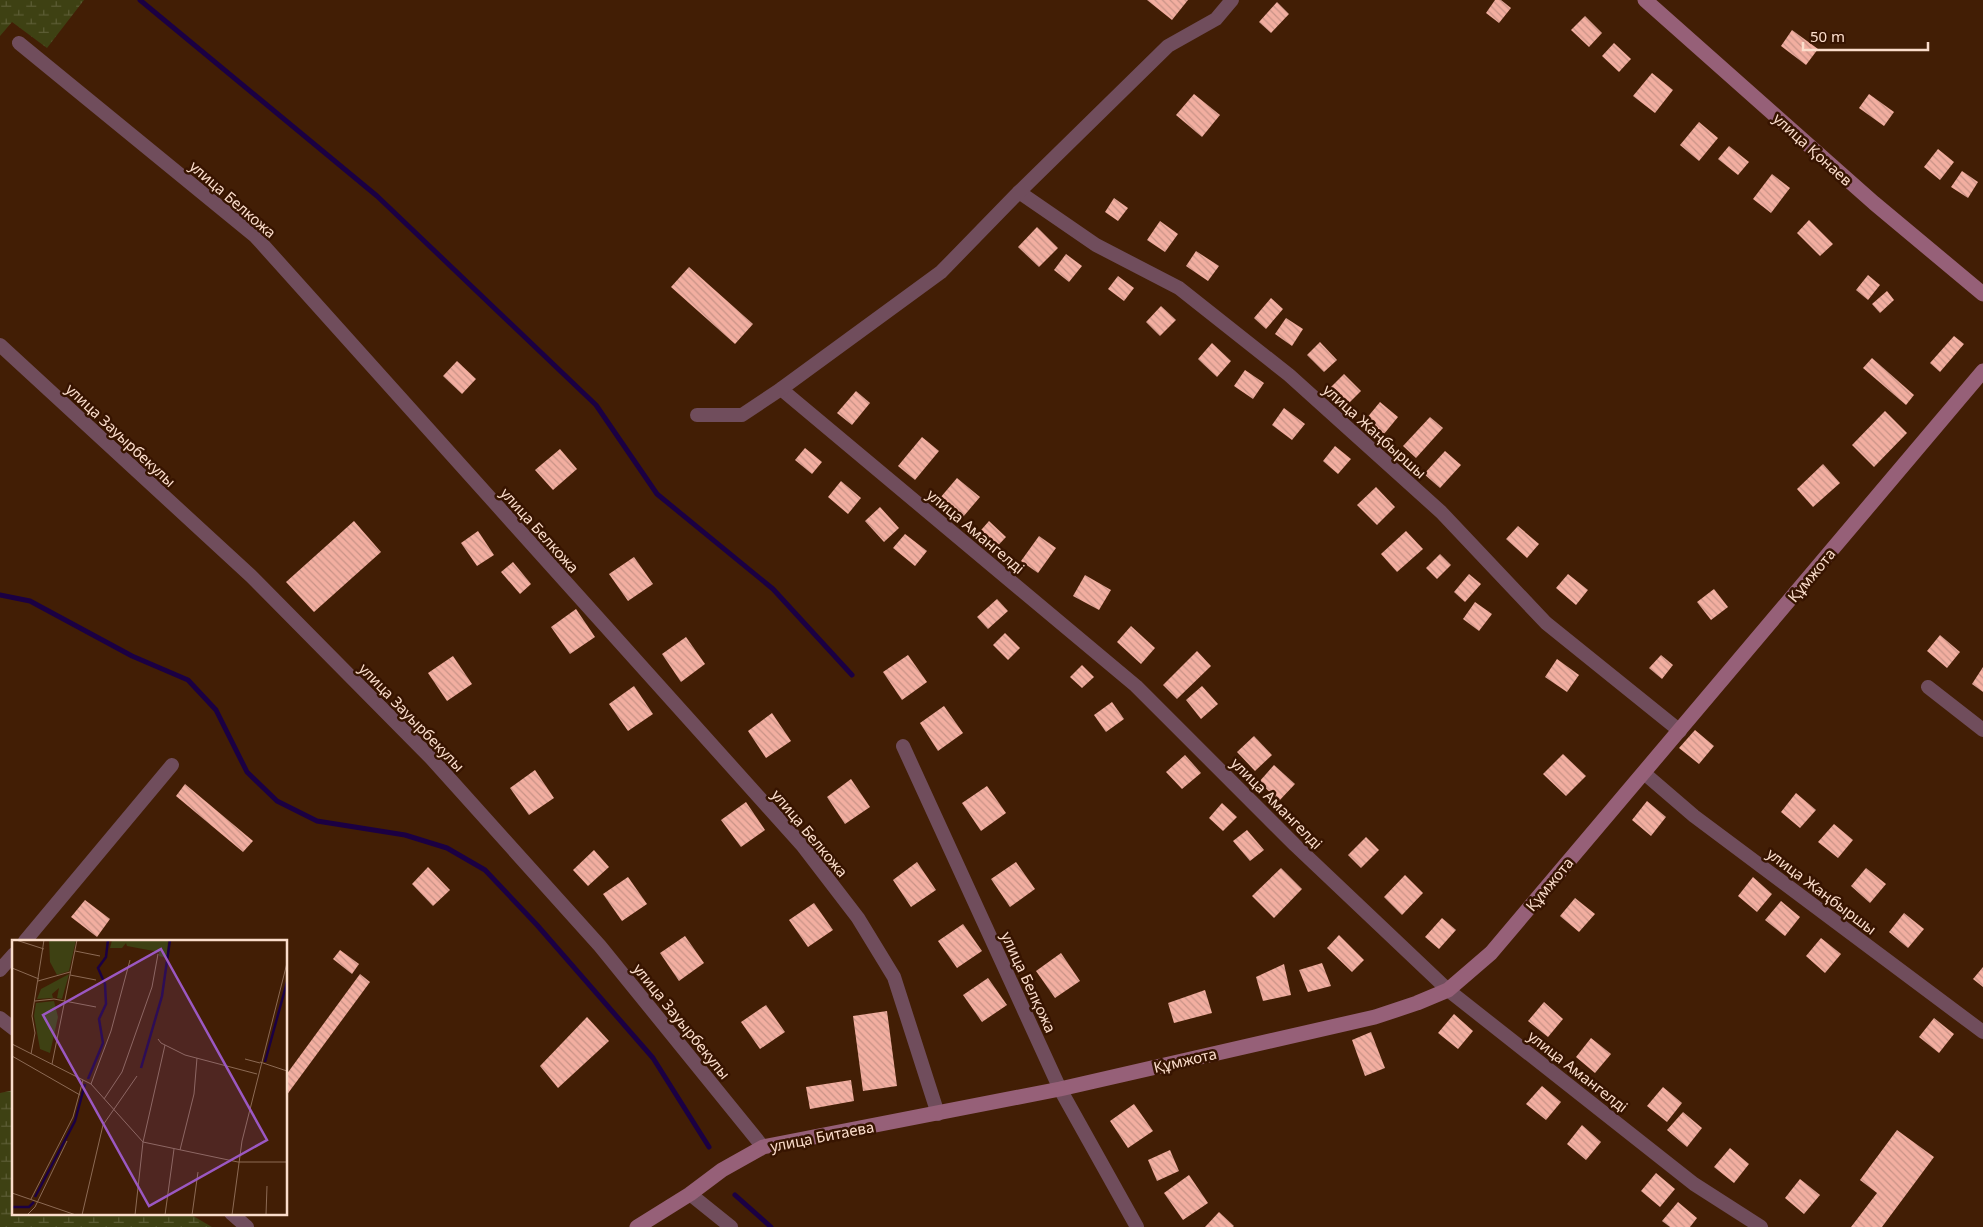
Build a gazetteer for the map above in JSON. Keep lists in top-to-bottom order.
{
  "streets": {
    "street": [
      "улица Қонаев",
      "улица Белкожа",
      "улица Жаңбыршы",
      "улица Зауырбекулы",
      "улица Амангелді",
      "Құмжота",
      "улица Белқожа",
      "улица Битаева"
    ]
  },
  "crossings": [
    ["улица Белкожа", "Құмжота"],
    ["улица Белкожа", "улица Битаева"],
    ["улица Жаңбыршы", "Құмжота"],
    ["улица Зауырбекулы", "улица Битаева"],
    ["улица Амангелді", "Құмжота"],
    ["Құмжота", "улица Белқожа"],
    ["Құмжота", "улица Битаева"]
  ],
  "scale_bar": "50 m"
}
